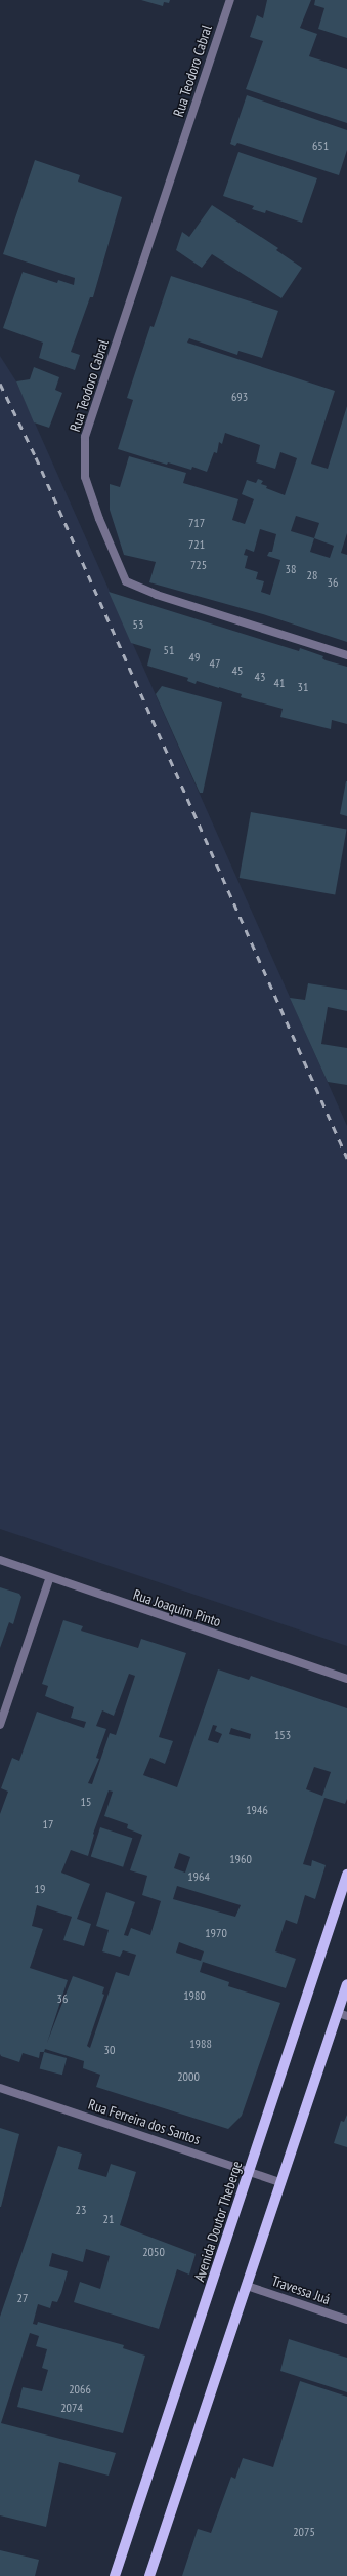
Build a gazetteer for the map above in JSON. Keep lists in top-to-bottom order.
{
  "streets": {
    "main road": ["Avenida Doutor Theberge"],
    "street": [
      "Rua Teodoro Cabral",
      "Rua Joaquim Pinto",
      "Rua Ferreira dos Santos",
      "Travessa Juá"
    ]
  },
  "crossings": [
    ["Rua Ferreira dos Santos", "Avenida Doutor Theberge"]
  ],
  "house_numbers": [
    "651",
    "693",
    "717",
    "721",
    "725",
    "38",
    "28",
    "36",
    "53",
    "51",
    "49",
    "47",
    "45",
    "43",
    "41",
    "31",
    "153",
    "15",
    "1946",
    "17",
    "1960",
    "1964",
    "19",
    "1970",
    "1980",
    "36",
    "1988",
    "30",
    "2000",
    "23",
    "21",
    "2050",
    "27",
    "2066",
    "2074",
    "2075"
  ]
}
